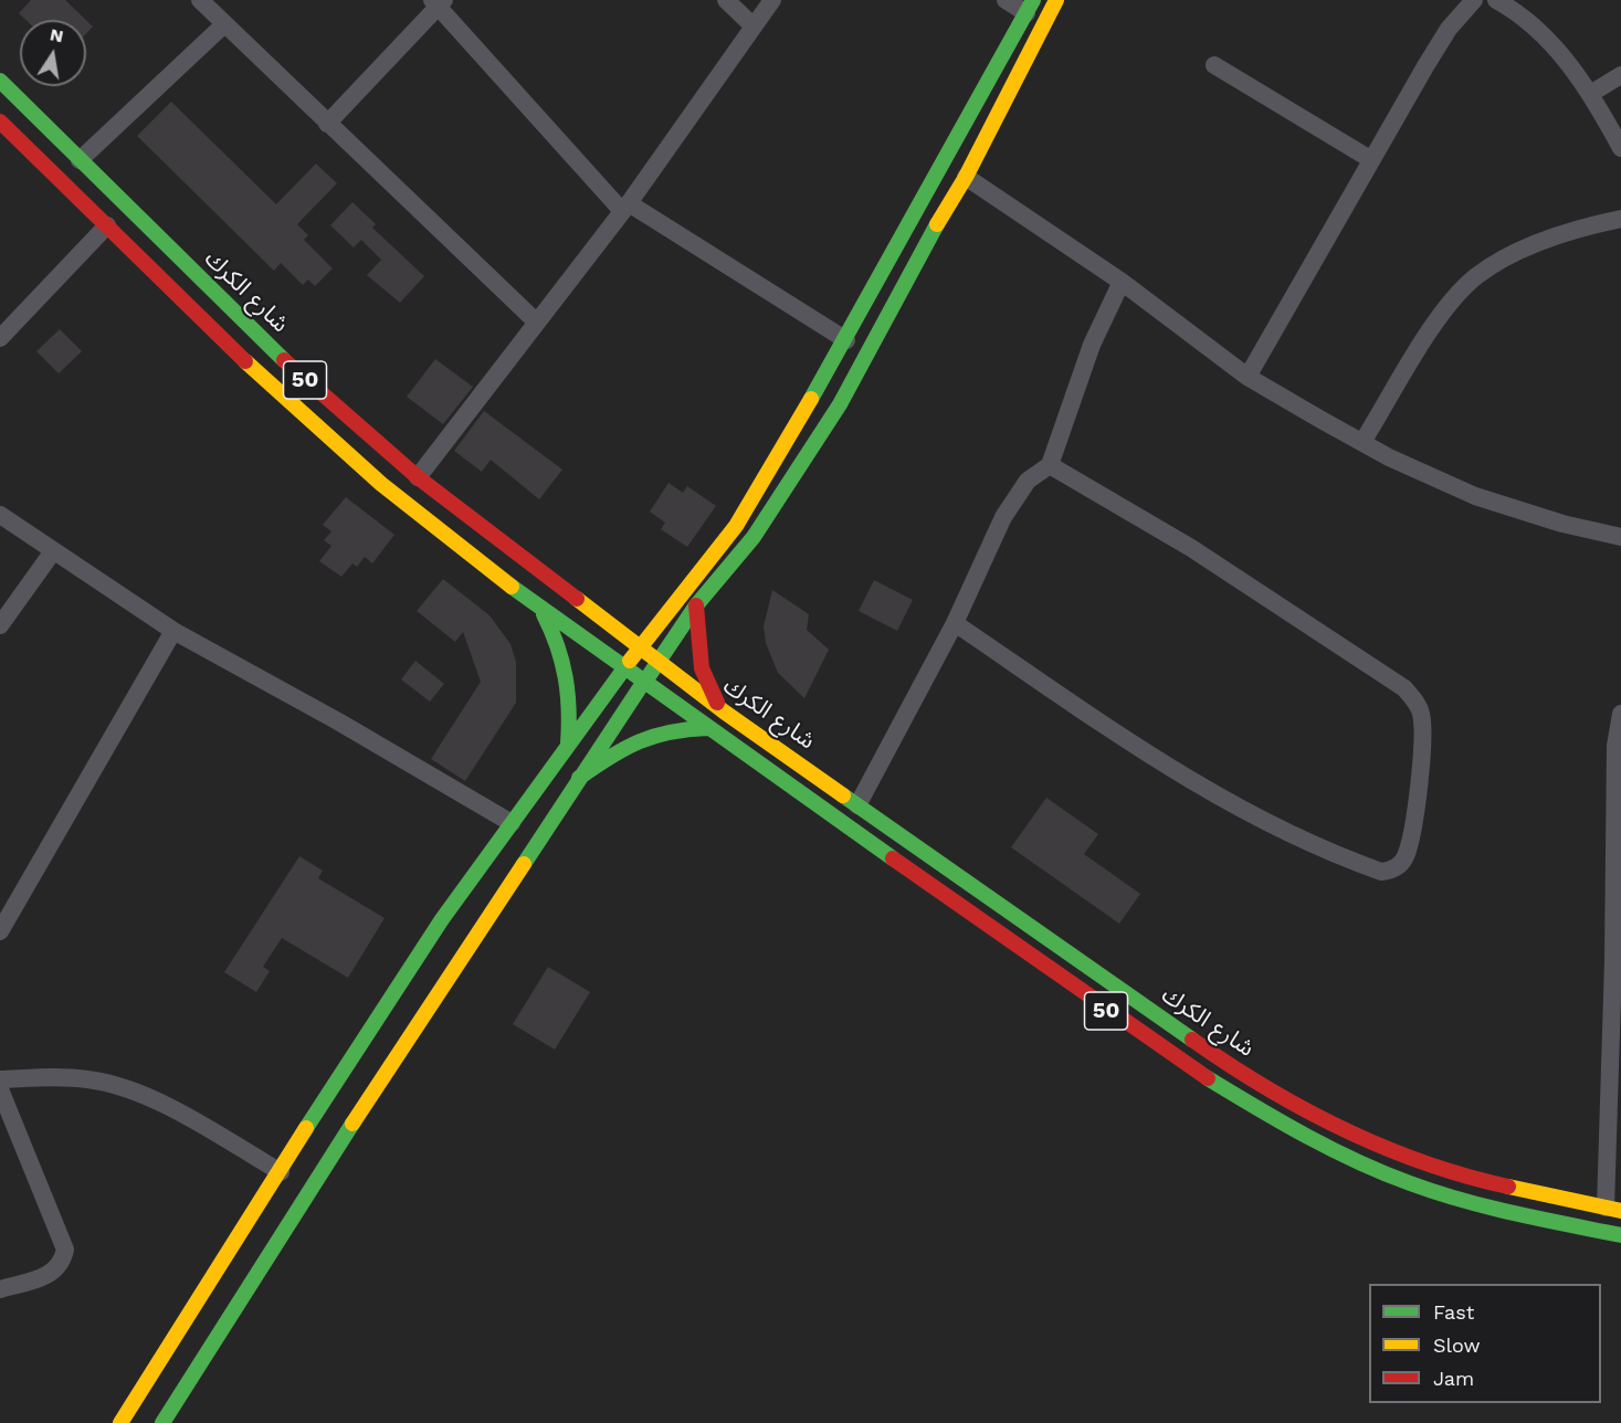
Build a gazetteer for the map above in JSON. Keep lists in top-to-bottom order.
{
  "streets": {
    "main road": ["شارع الكرك", "50"]
  },
  "legend": ["Fast", "Slow", "Jam"],
  "north": "top"
}
